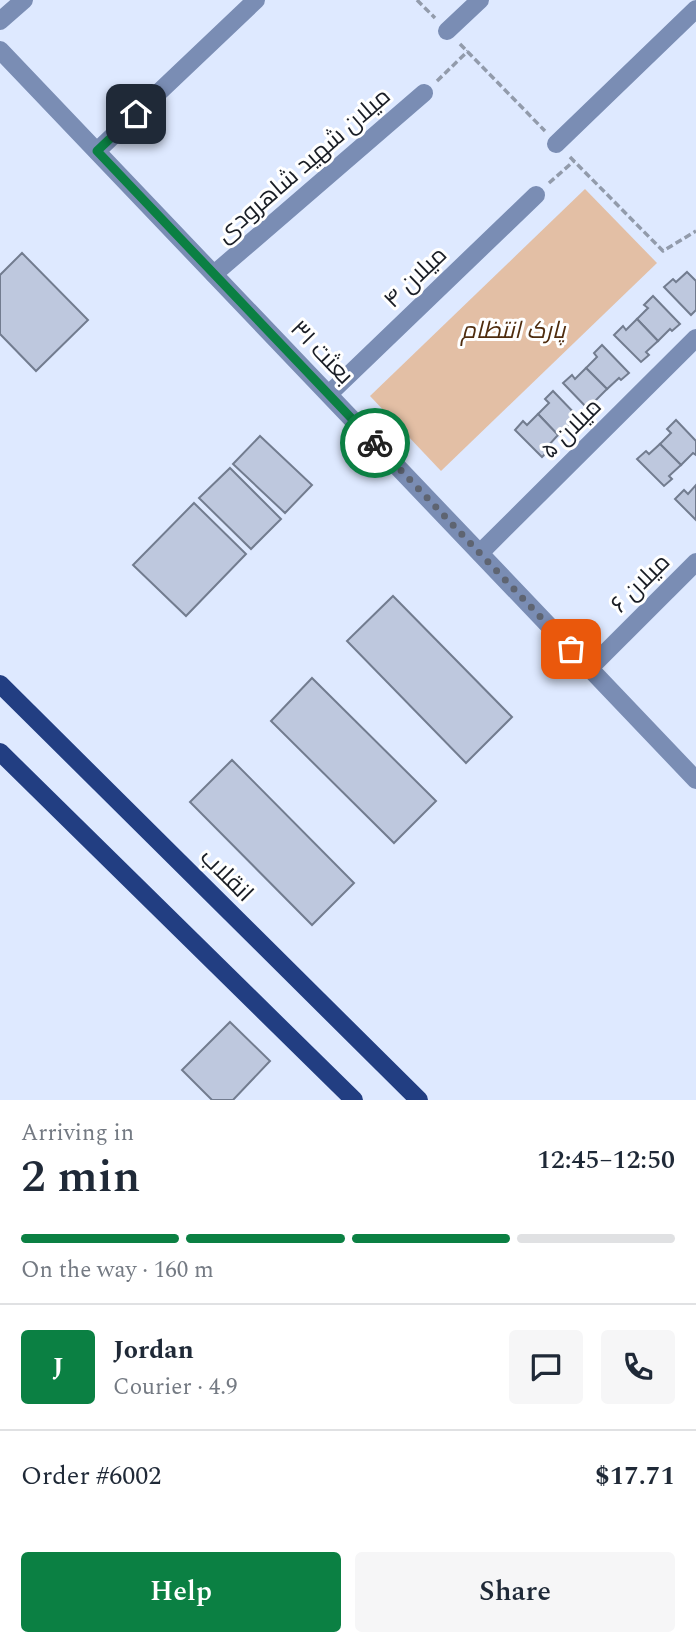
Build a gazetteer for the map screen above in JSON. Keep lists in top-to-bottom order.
{
  "streets": {
    "main road": ["انقلاب"],
    "street": [
      "میلان شهید شاهرودی",
      "میلان ۴",
      "بعثت ۳۱",
      "میلان ۵",
      "میلان ۶"
    ]
  },
  "crossings": [
    ["میلان شهید شاهرودی", "بعثت ۳۱"],
    ["میلان ۴", "بعثت ۳۱"],
    ["بعثت ۳۱", "میلان ۵"],
    ["بعثت ۳۱", "میلان ۶"]
  ],
  "parks": ["پارک انتظام"],
  "page": {
    "heading": ["2 min", "Arriving in", "12:45–12:50"],
    "panel": [
      "Jordan",
      "Courier · 4.9",
      "Order #6002",
      "$17.71"
    ],
    "bar": "On the way · 160 m",
    "round": "J",
    "buttons": ["Help", "Share"]
  }
}
